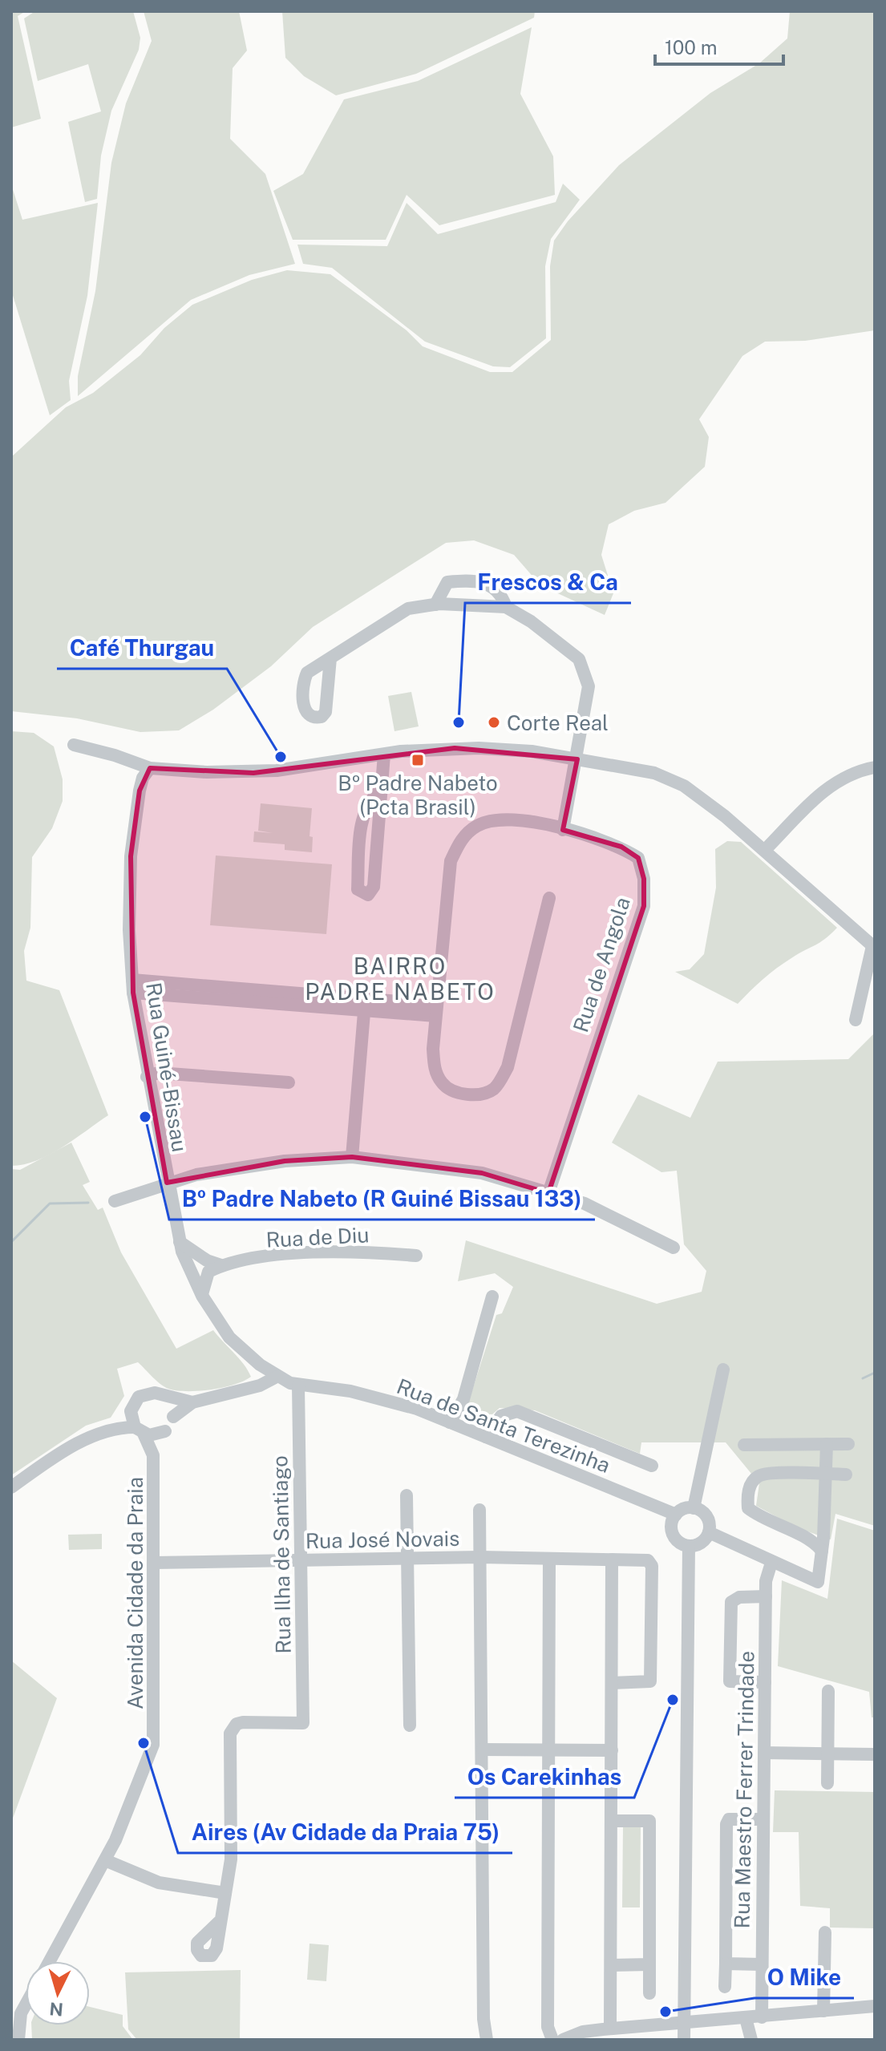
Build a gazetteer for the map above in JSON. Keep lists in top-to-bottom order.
{
  "streets": {
    "street": [
      "Rua de Angola",
      "Rua Guiné-Bissau",
      "Rua de Diu",
      "Rua de Santa Terezinha",
      "Rua José Novais",
      "Rua Ilha de Santiago",
      "Avenida Cidade da Praia",
      "Rua Maestro Ferrer Trindade"
    ]
  },
  "crossings": [
    ["Rua Guiné-Bissau", "Rua de Santa Terezinha"],
    ["Rua de Santa Terezinha", "Rua Ilha de Santiago"],
    ["Rua José Novais", "Rua Ilha de Santiago"],
    ["Rua José Novais", "Avenida Cidade da Praia"]
  ],
  "districts": ["BAIRRO PADRE NABETO"],
  "places": {
    "other": [
      "Frescos & Ca",
      "Corte Real",
      "Café Thurgau",
      "Bº Padre Nabeto (R Guiné Bissau 133)",
      "Os Carekinhas",
      "Aires (Av Cidade da Praia 75)",
      "O Mike"
    ],
    "transit": ["Bº Padre Nabeto (Pcta Brasil)"]
  },
  "scale_bar": "100 m",
  "north": "bottom"
}
